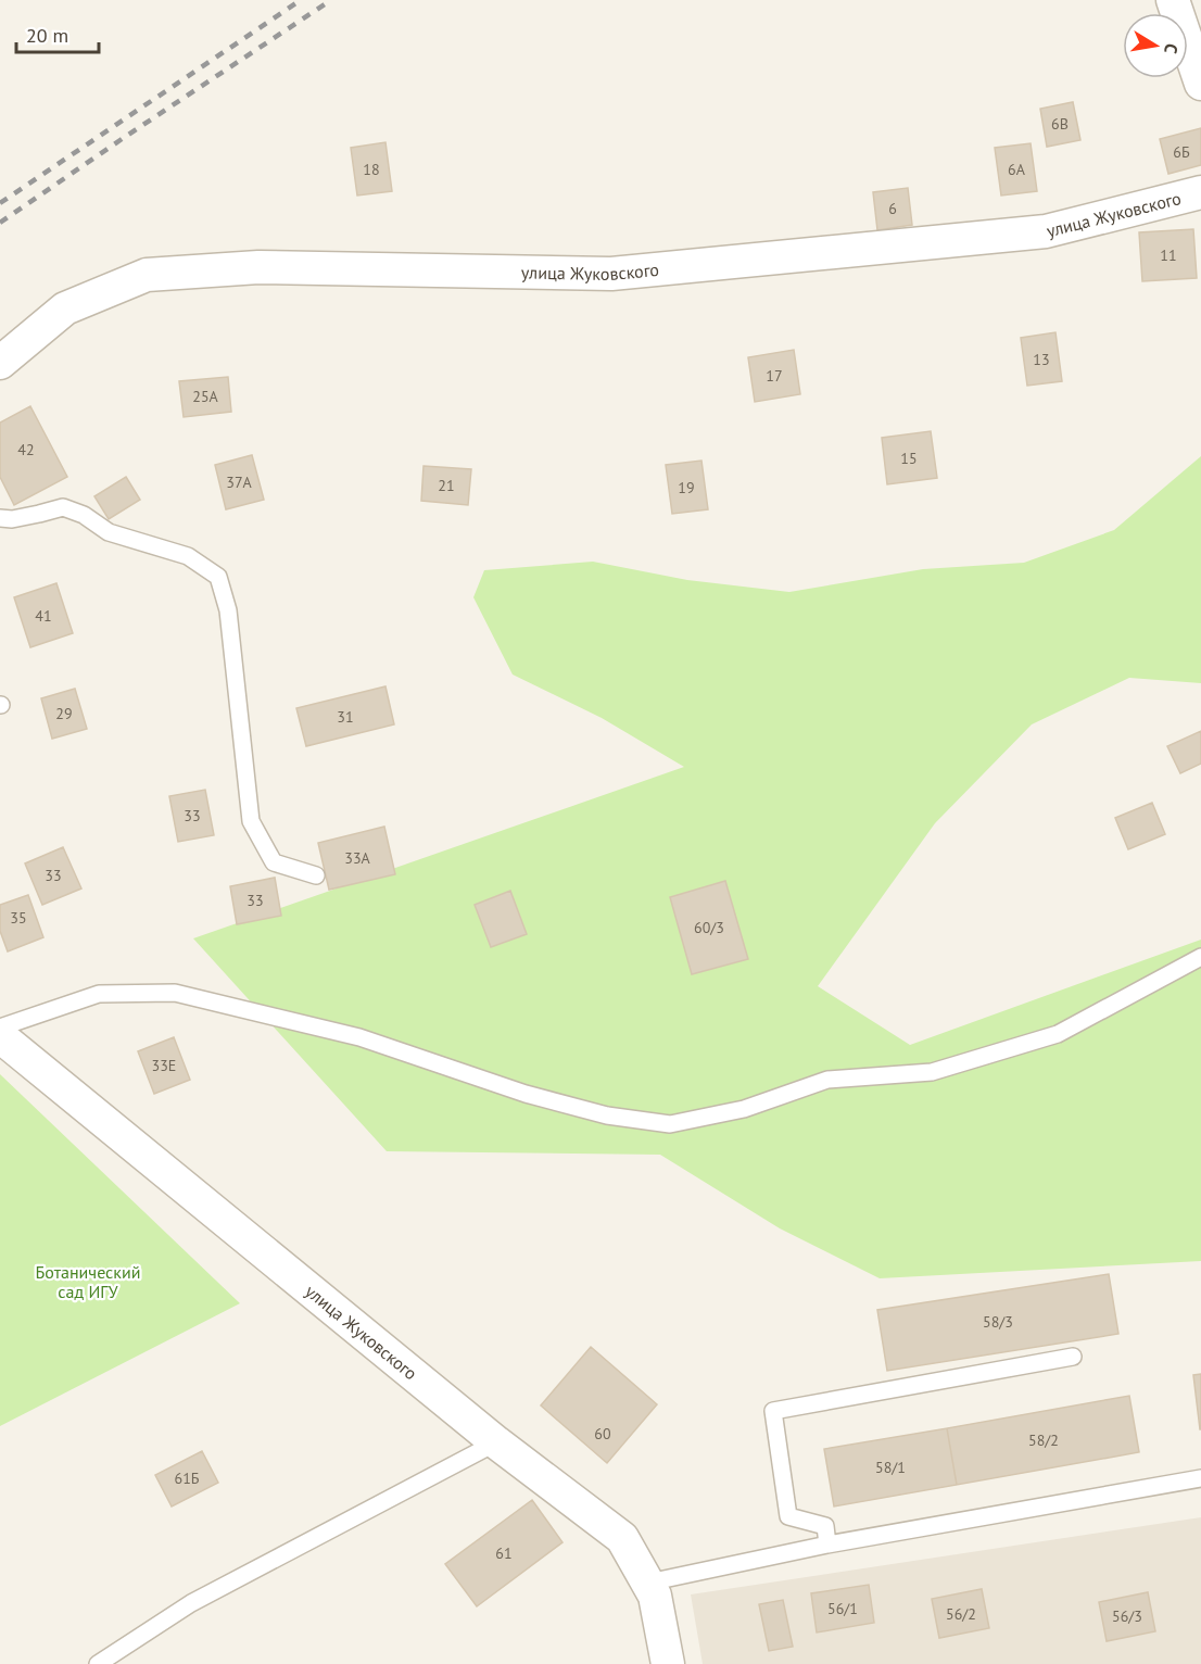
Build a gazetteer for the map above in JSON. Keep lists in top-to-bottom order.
{
  "streets": {
    "street": ["улица Жуковского"]
  },
  "parks": ["Ботанический сад ИГУ"],
  "house_numbers": [
    "6В",
    "6Б",
    "18",
    "6А",
    "6",
    "11",
    "13",
    "17",
    "25А",
    "42",
    "15",
    "37А",
    "21",
    "19",
    "41",
    "29",
    "31",
    "33",
    "33А",
    "33",
    "33",
    "35",
    "60/3",
    "33Е",
    "58/3",
    "60",
    "58/2",
    "58/1",
    "61Б",
    "61",
    "56/1",
    "56/2",
    "56/3"
  ],
  "scale_bar": "20 m",
  "north": "right"
}
